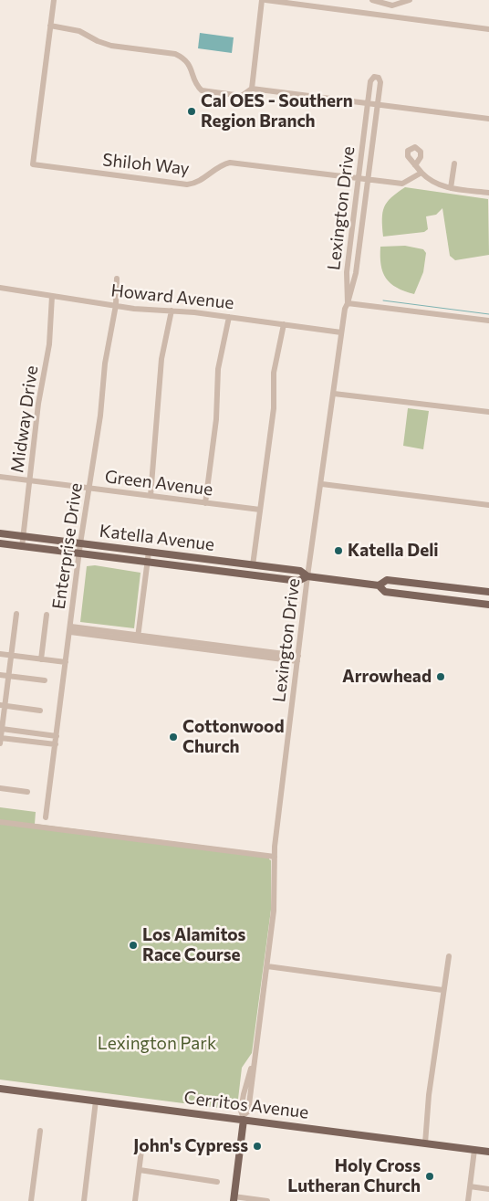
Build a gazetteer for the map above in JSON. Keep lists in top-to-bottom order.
{
  "streets": {
    "main road": ["Katella Avenue", "Cerritos Avenue"],
    "street": [
      "Shiloh Way",
      "Lexington Drive",
      "Howard Avenue",
      "Midway Drive",
      "Green Avenue",
      "Enterprise Drive"
    ]
  },
  "crossings": [
    ["Shiloh Way", "Lexington Drive"],
    ["Lexington Drive", "Howard Avenue"],
    ["Lexington Drive", "Katella Avenue"],
    ["Lexington Drive", "Cerritos Avenue"],
    ["Howard Avenue", "Midway Drive"],
    ["Howard Avenue", "Enterprise Drive"],
    ["Midway Drive", "Green Avenue"],
    ["Midway Drive", "Katella Avenue"],
    ["Green Avenue", "Enterprise Drive"],
    ["Katella Avenue", "Enterprise Drive"]
  ],
  "parks": ["Lexington Park"],
  "places": [
    "Cal OES - Southern Region Branch",
    "Katella Deli",
    "Arrowhead",
    "Cottonwood Church",
    "Los Alamitos Race Course",
    "John's Cypress",
    "Holy Cross Lutheran Church"
  ]
}
